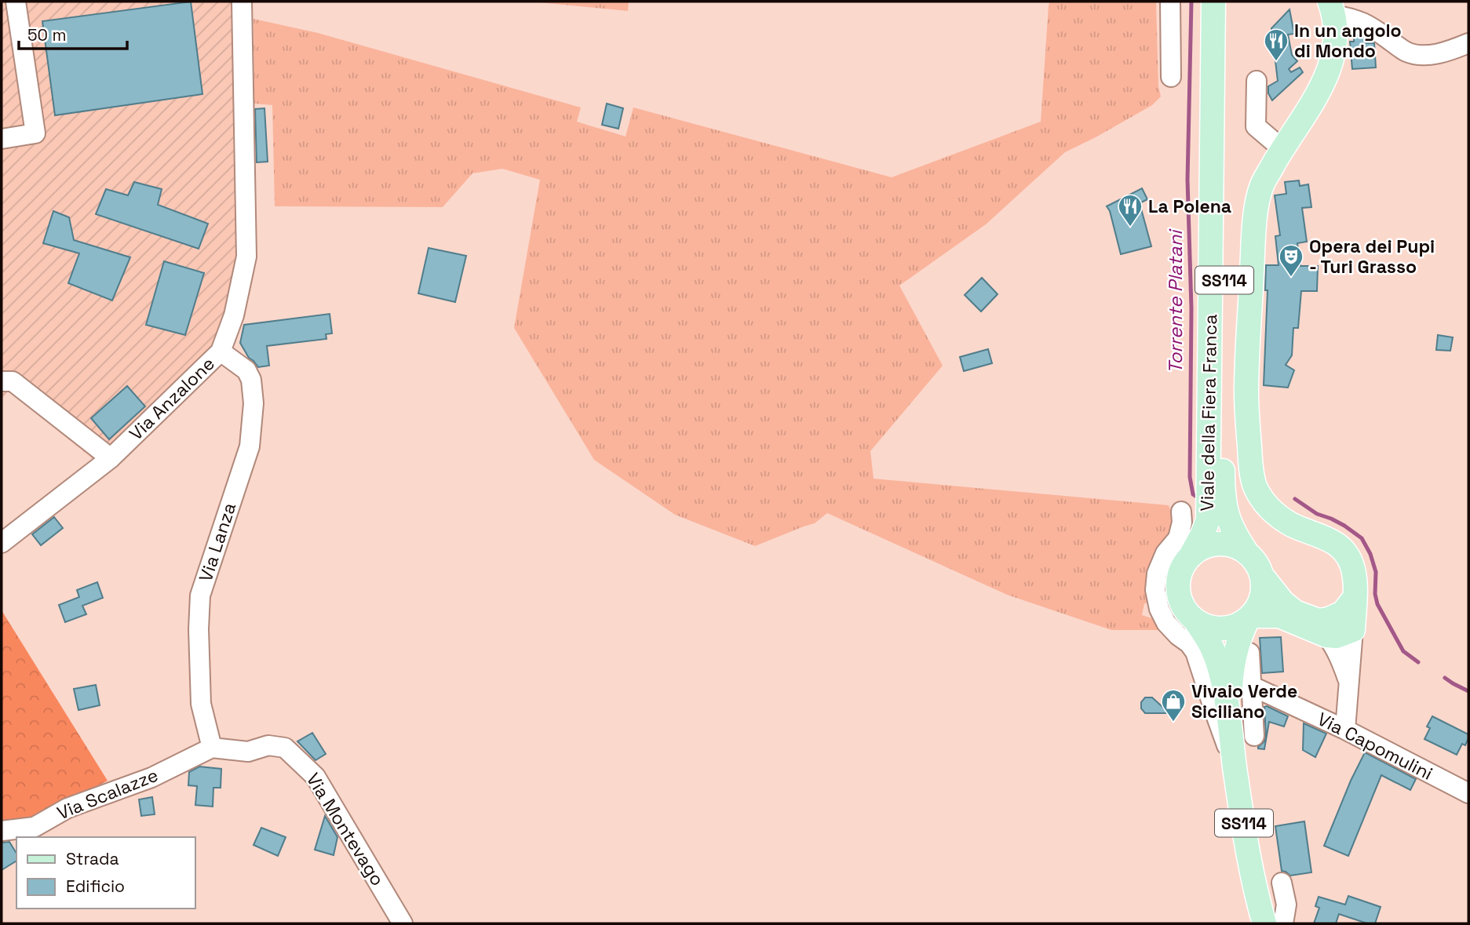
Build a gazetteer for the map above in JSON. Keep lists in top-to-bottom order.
{
  "streets": {
    "main road": ["SS114", "Viale della Fiera Franca"],
    "street": [
      "Via Anzalone",
      "Via Lanza",
      "Via Capomulini",
      "Via Scalazze",
      "Via Montevago"
    ]
  },
  "crossings": [
    ["Via Anzalone", "Via Lanza"],
    ["Via Lanza", "Via Scalazze"],
    ["Via Lanza", "Via Montevago"],
    ["Via Scalazze", "Via Montevago"]
  ],
  "water": ["Torrente Platani"],
  "places": {
    "restaurant": ["In un angolo di Mondo", "La Polena"],
    "theatre": ["Opera dei Pupi - Turi Grasso"],
    "shop": ["Vivaio Verde Siciliano"]
  },
  "legend": ["Strada", "Edificio"],
  "scale_bar": "50 m"
}
